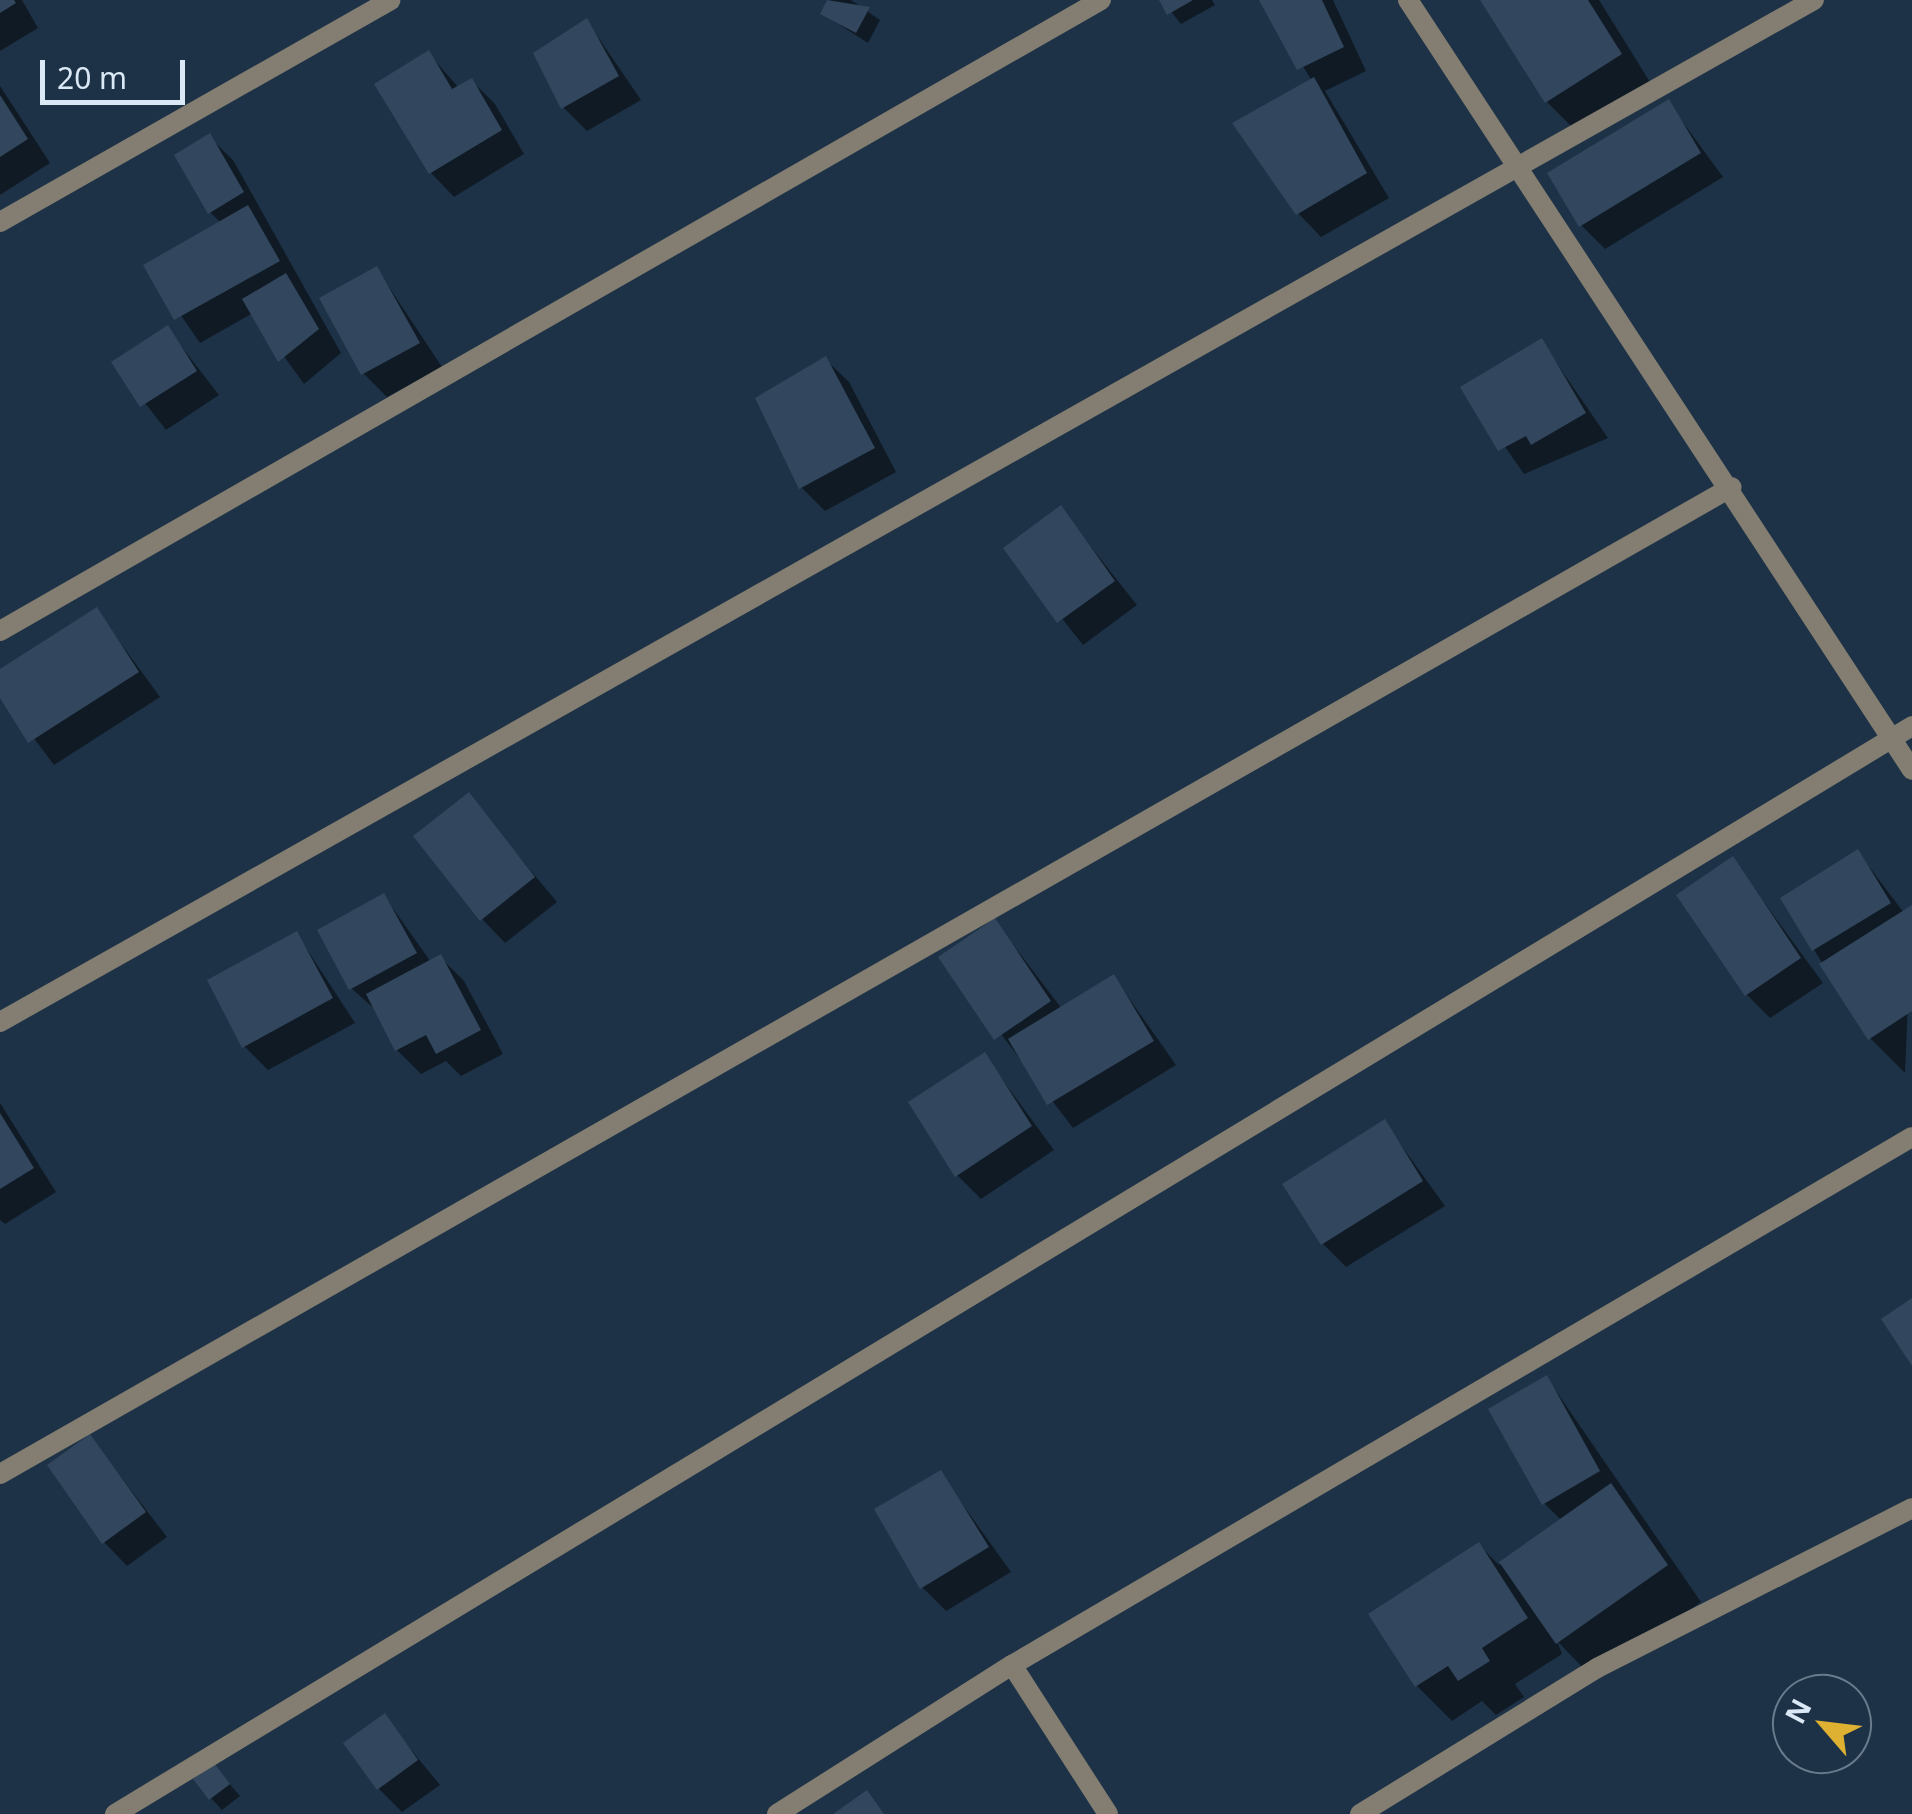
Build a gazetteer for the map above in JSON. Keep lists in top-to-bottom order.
{
  "scale_bar": "20 m",
  "north": "top left"
}
